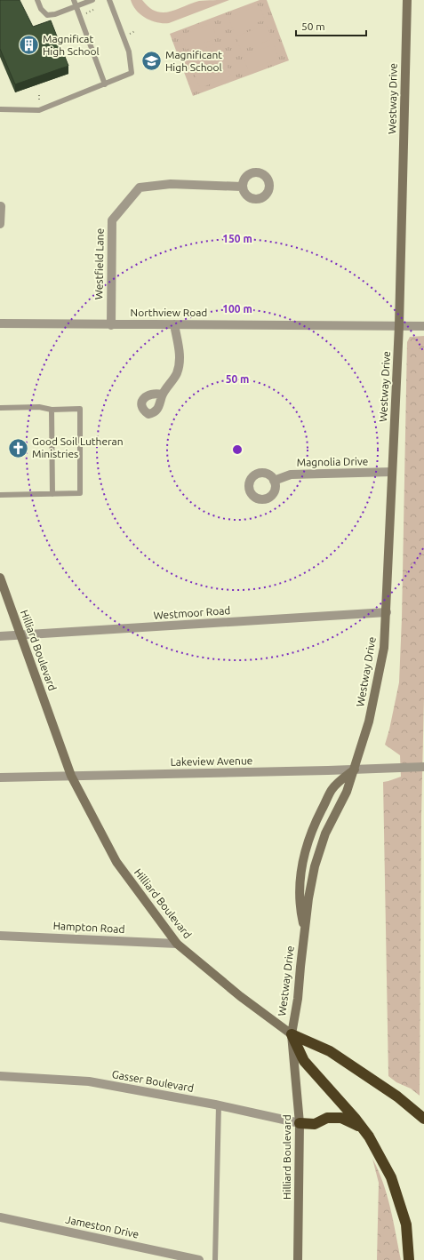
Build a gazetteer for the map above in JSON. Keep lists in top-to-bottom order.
{
  "streets": {
    "main road": ["Westway Drive", "Hilliard Boulevard"],
    "street": [
      "Westfield Lane",
      "Northview Road",
      "Magnolia Drive",
      "Westmoor Road",
      "Lakeview Avenue",
      "Hampton Road",
      "Gasser Boulevard",
      "Jameston Drive"
    ]
  },
  "crossings": [
    ["Westway Drive", "Northview Road"],
    ["Westway Drive", "Magnolia Drive"],
    ["Westway Drive", "Westmoor Road"],
    ["Westway Drive", "Hilliard Boulevard"],
    ["Westway Drive", "Lakeview Avenue"],
    ["Westfield Lane", "Northview Road"],
    ["Westmoor Road", "Hilliard Boulevard"],
    ["Hilliard Boulevard", "Lakeview Avenue"],
    ["Hilliard Boulevard", "Hampton Road"],
    ["Hilliard Boulevard", "Gasser Boulevard"]
  ],
  "places": {
    "building": ["Magnificat High School"],
    "school or university": ["Magnificant High School"],
    "church": ["Good Soil Lutheran Ministries"]
  },
  "scale_bar": "50 m",
  "rings": ["150 m", "100 m", "50 m"]
}
